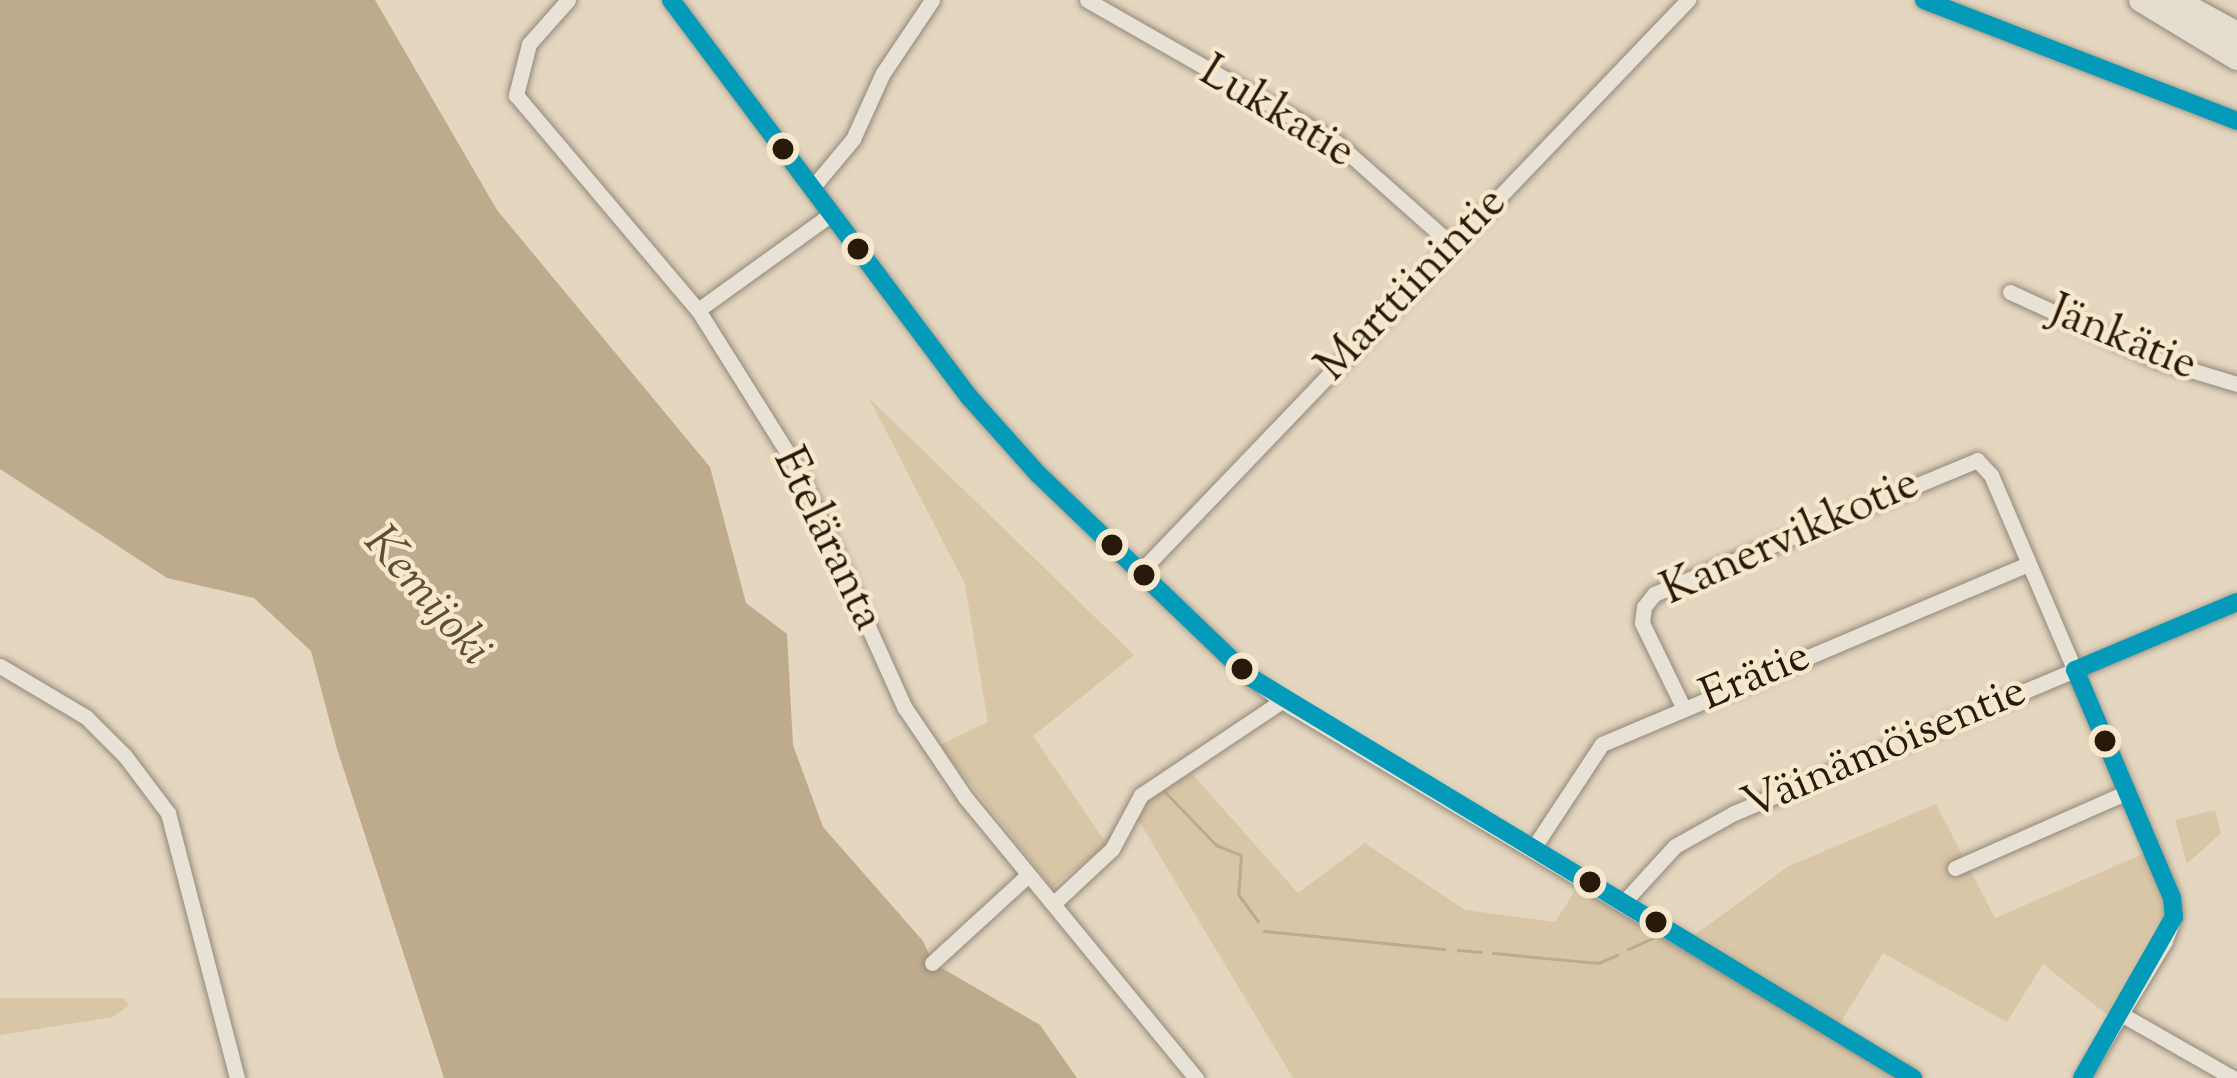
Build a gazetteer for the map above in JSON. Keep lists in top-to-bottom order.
{
  "streets": {
    "street": [
      "Lukkatie",
      "Marttiinintie",
      "Jänkätie",
      "Kanervikkotie",
      "Eteläranta",
      "Erätie",
      "Väinämöisentie"
    ]
  },
  "crossings": [
    ["Lukkatie", "Marttiinintie"],
    ["Kanervikkotie", "Erätie"]
  ],
  "water": ["Kemijoki"]
}
